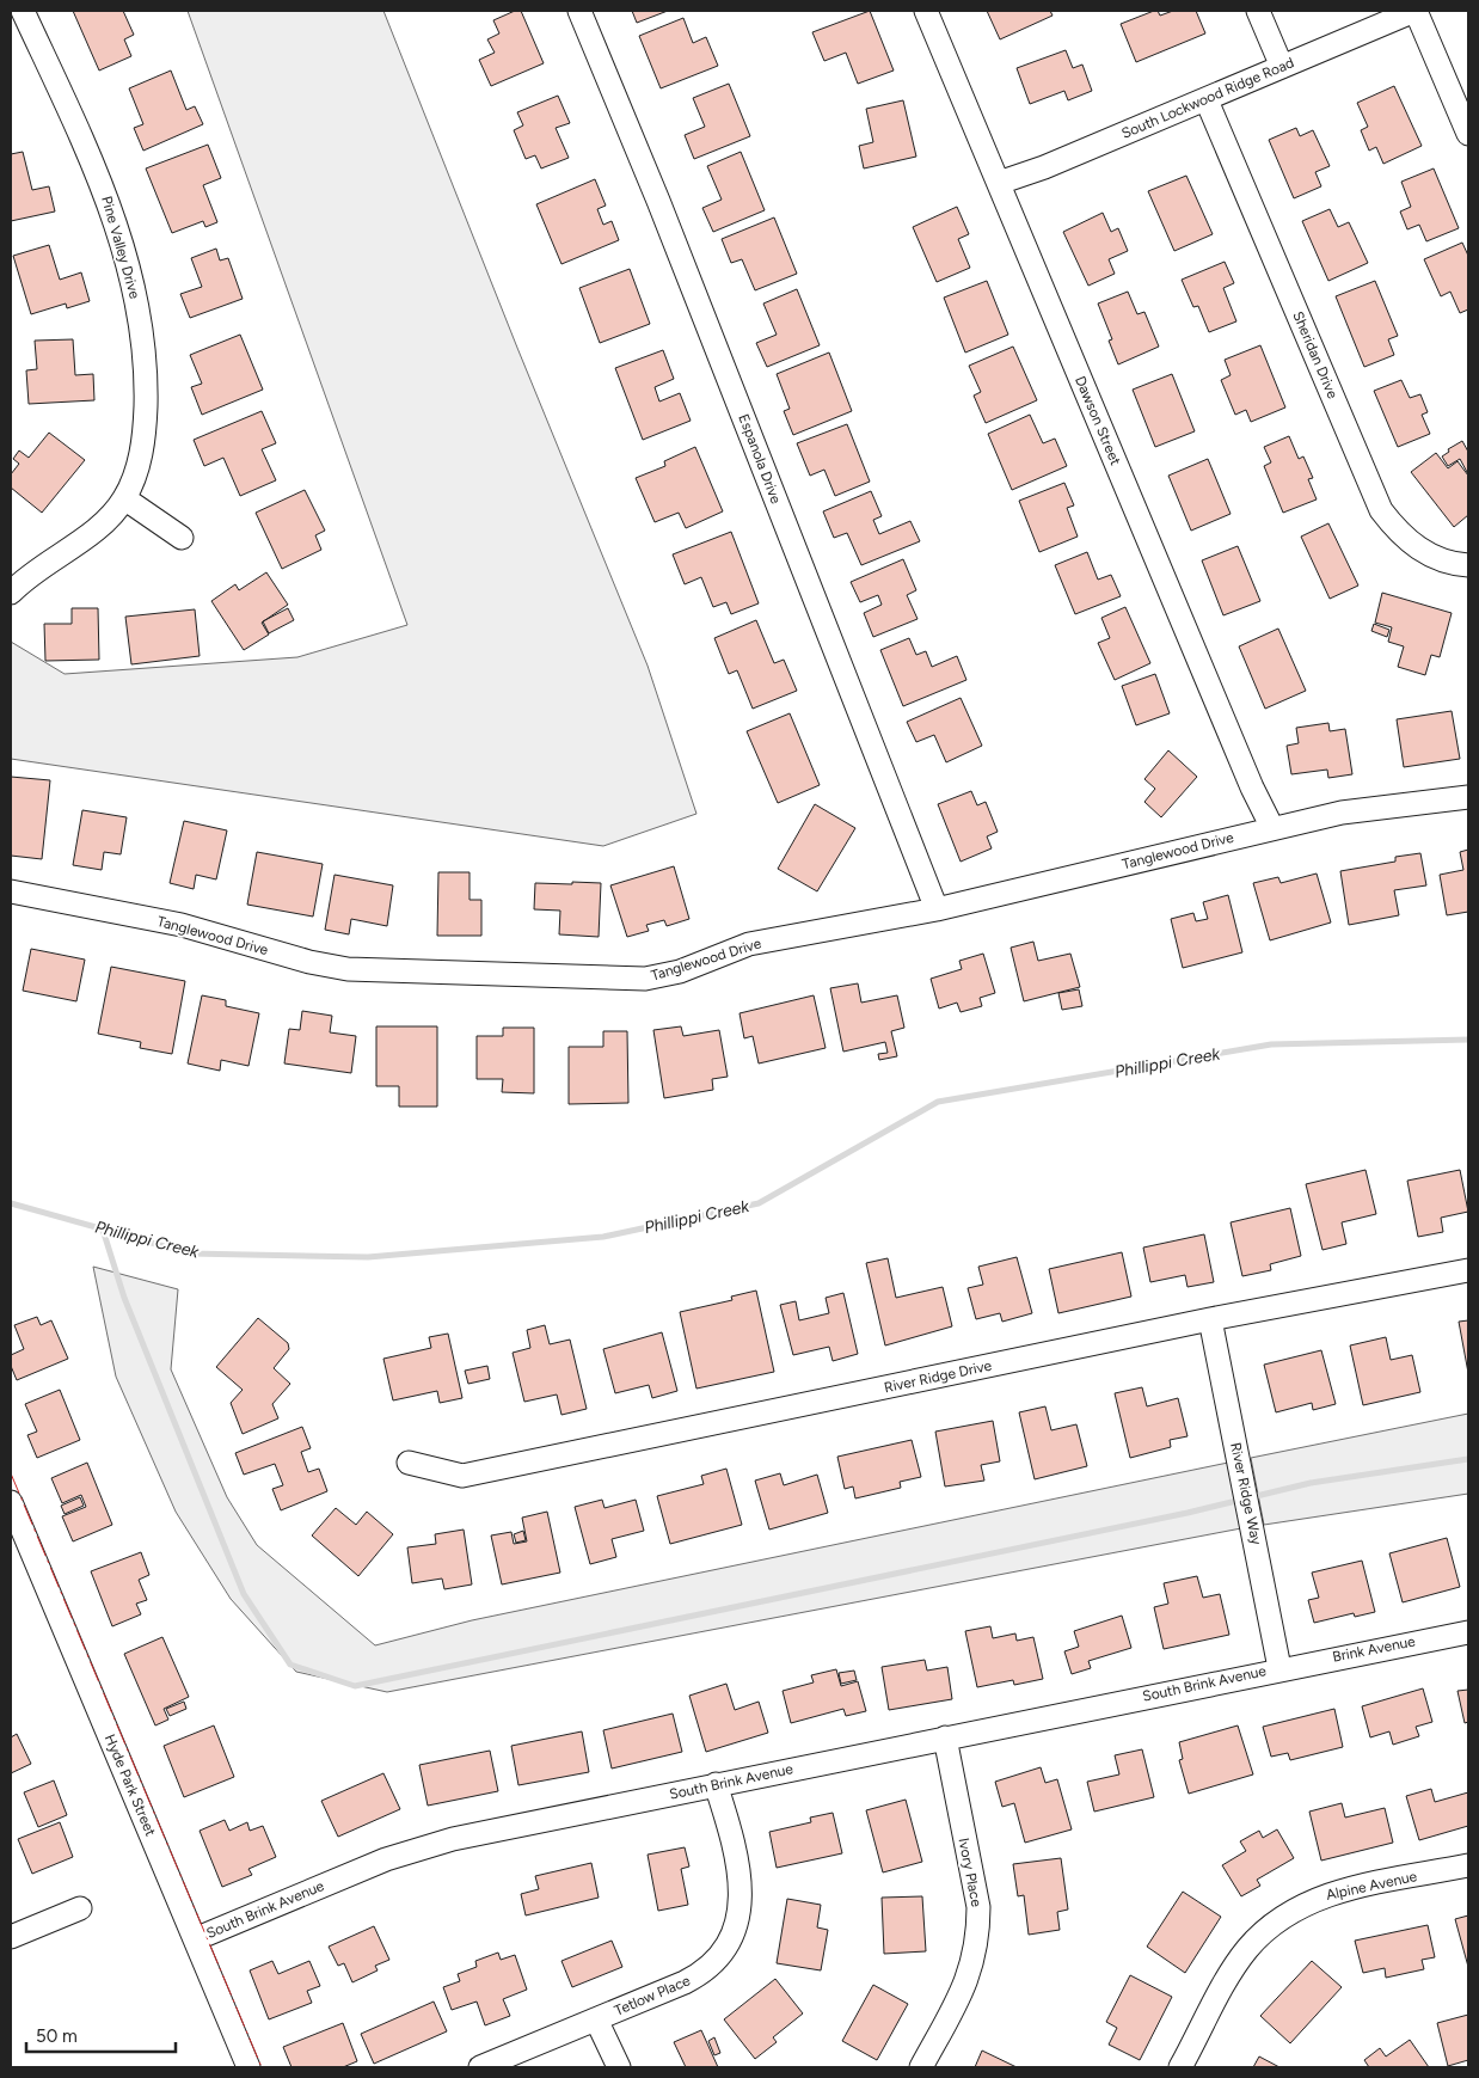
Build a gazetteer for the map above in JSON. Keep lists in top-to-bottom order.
{
  "streets": {
    "street": [
      "South Lockwood Ridge Road",
      "Pine Valley Drive",
      "Sheridan Drive",
      "Dawson Street",
      "Espanola Drive",
      "Tanglewood Drive",
      "River Ridge Drive",
      "River Ridge Way",
      "Brink Avenue",
      "South Brink Avenue",
      "Hyde Park Street",
      "Ivory Place",
      "Alpine Avenue",
      "Tetlow Place"
    ]
  },
  "crossings": [
    ["South Lockwood Ridge Road", "Sheridan Drive"],
    ["South Lockwood Ridge Road", "Dawson Street"],
    ["Dawson Street", "Tanglewood Drive"],
    ["Espanola Drive", "Tanglewood Drive"],
    ["River Ridge Drive", "River Ridge Way"],
    ["River Ridge Way", "Brink Avenue"],
    ["River Ridge Way", "South Brink Avenue"],
    ["Brink Avenue", "South Brink Avenue"],
    ["South Brink Avenue", "Hyde Park Street"],
    ["South Brink Avenue", "Ivory Place"],
    ["South Brink Avenue", "Tetlow Place"]
  ],
  "water": ["Phillippi Creek"],
  "scale_bar": "50 m"
}
